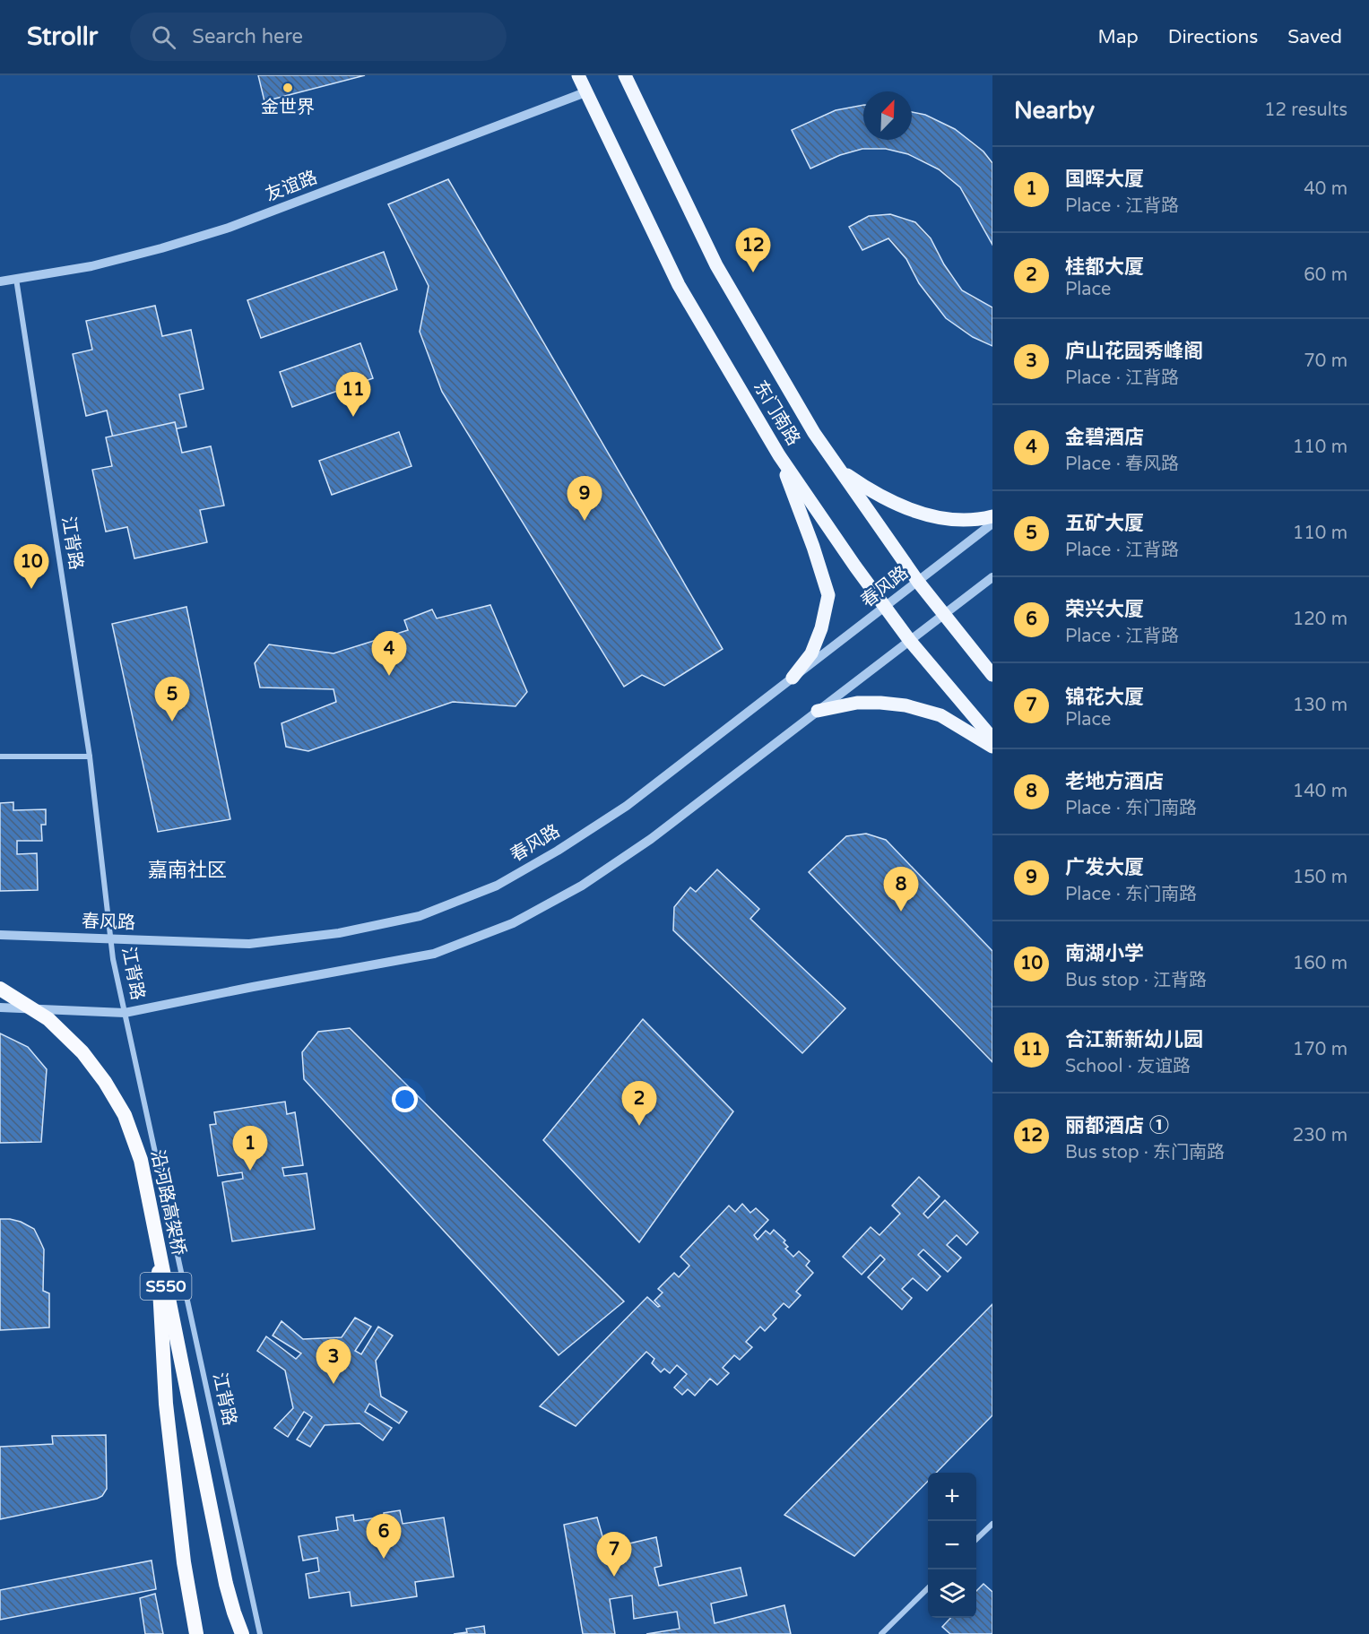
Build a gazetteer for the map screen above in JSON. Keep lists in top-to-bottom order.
{
  "streets": {
    "highway": ["沿河路高架桥", "S550"],
    "main road": ["东门南路"],
    "street": ["友谊路", "江背路", "春风路"]
  },
  "crossings": [
    ["友谊路", "东门南路"],
    ["友谊路", "江背路"],
    ["东门南路", "春风路"],
    ["江背路", "春风路"]
  ],
  "districts": ["嘉南社区"],
  "places": ["金世界"],
  "north": "top right",
  "page": {
    "header": "Strollr",
    "search": "Search here",
    "nav": ["Map", "Directions", "Saved"],
    "heading": ["Nearby", "12 results"],
    "list": [
      {
        "mark": "1",
        "name": "国晖大厦",
        "note": "Place · 江背路",
        "value": "40 m"
      },
      {
        "mark": "2",
        "name": "桂都大厦",
        "note": "Place",
        "value": "60 m"
      },
      {
        "mark": "3",
        "name": "庐山花园秀峰阁",
        "note": "Place · 江背路",
        "value": "70 m"
      },
      {
        "mark": "4",
        "name": "金碧酒店",
        "note": "Place · 春风路",
        "value": "110 m"
      },
      {
        "mark": "5",
        "name": "五矿大厦",
        "note": "Place · 江背路",
        "value": "110 m"
      },
      {
        "mark": "6",
        "name": "荣兴大厦",
        "note": "Place · 江背路",
        "value": "120 m"
      },
      {
        "mark": "7",
        "name": "锦花大厦",
        "note": "Place",
        "value": "130 m"
      },
      {
        "mark": "8",
        "name": "老地方酒店",
        "note": "Place · 东门南路",
        "value": "140 m"
      },
      {
        "mark": "9",
        "name": "广发大厦",
        "note": "Place · 东门南路",
        "value": "150 m"
      },
      {
        "mark": "10",
        "name": "南湖小学",
        "note": "Bus stop · 江背路",
        "value": "160 m"
      },
      {
        "mark": "11",
        "name": "合江新新幼儿园",
        "note": "School · 友谊路",
        "value": "170 m"
      },
      {
        "mark": "12",
        "name": "丽都酒店 ①",
        "note": "Bus stop · 东门南路",
        "value": "230 m"
      }
    ],
    "pins": [
      "12",
      "11",
      "9",
      "10",
      "4",
      "5",
      "8",
      "2",
      "1",
      "3",
      "6",
      "7"
    ],
    "map_buttons": ["+", "−"]
  }
}
